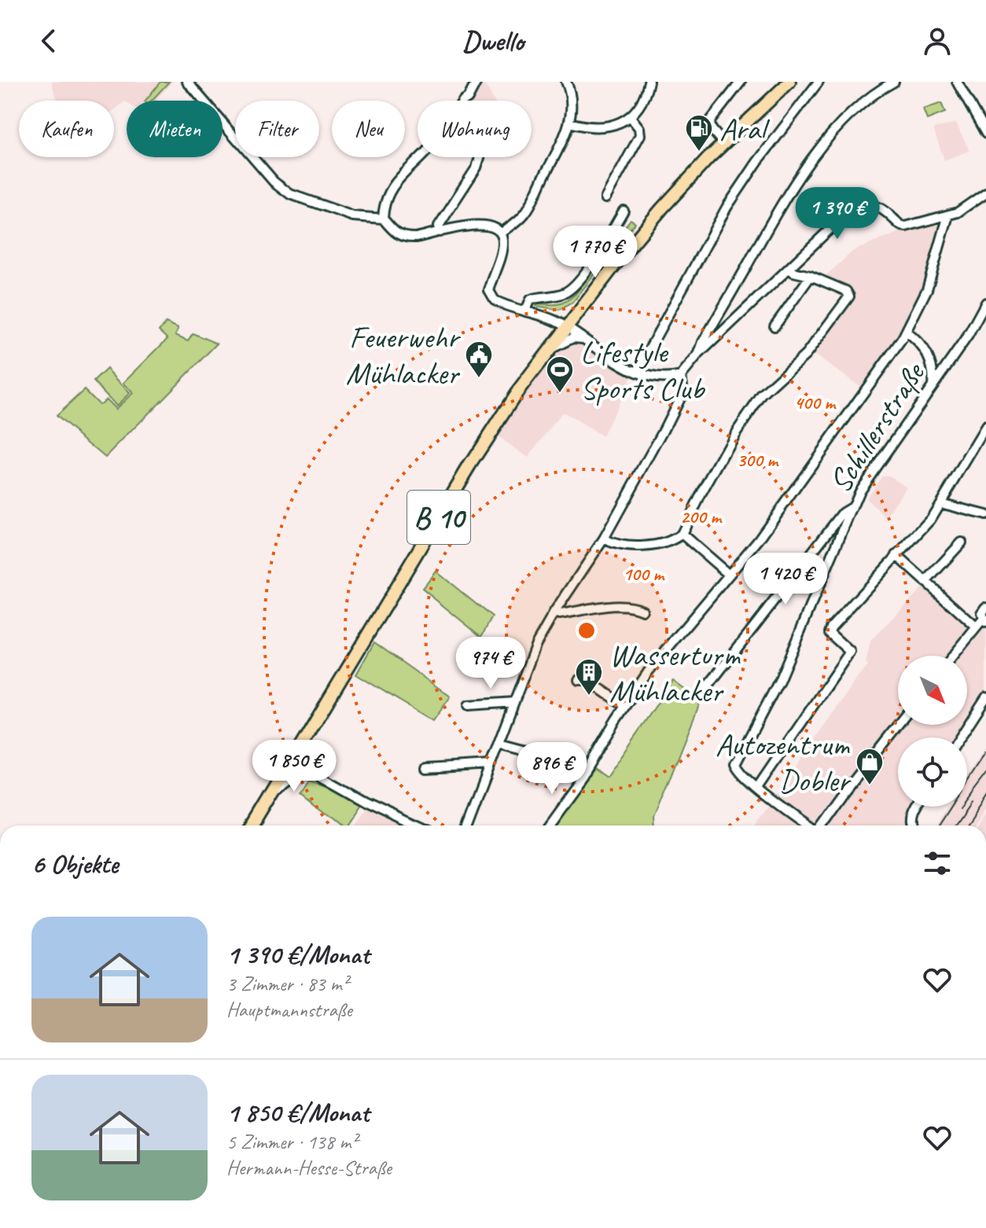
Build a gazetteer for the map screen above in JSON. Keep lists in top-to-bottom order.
{
  "streets": {
    "main road": ["B 10"],
    "street": ["Schillerstraße"]
  },
  "places": {
    "fuel station": ["Aral"],
    "public building": ["Feuerwehr Mühlacker"],
    "sports": ["Lifestyle Sports Club"],
    "building": ["Wasserturm Mühlacker"],
    "shop": ["Autozentrum Dobler"]
  },
  "north": "bottom right",
  "page": {
    "header": "Dwello",
    "chip": [
      "Kaufen",
      "Mieten",
      "Filter",
      "Neu",
      "Wohnung"
    ],
    "price": [
      "1 390 €",
      "1 770 €",
      "1 420 €",
      "974 €",
      "1 850 €",
      "896 €"
    ],
    "heading": "6 Objekte",
    "list": [
      {
        "name": "1 390 €/Monat",
        "note": "3 Zimmer · 83 m² · Hauptmannstraße"
      },
      {
        "name": "1 850 €/Monat",
        "note": "5 Zimmer · 138 m² · Hermann-Hesse-Straße"
      }
    ]
  },
  "rings": [
    "400 m",
    "300 m",
    "200 m",
    "100 m"
  ]
}
